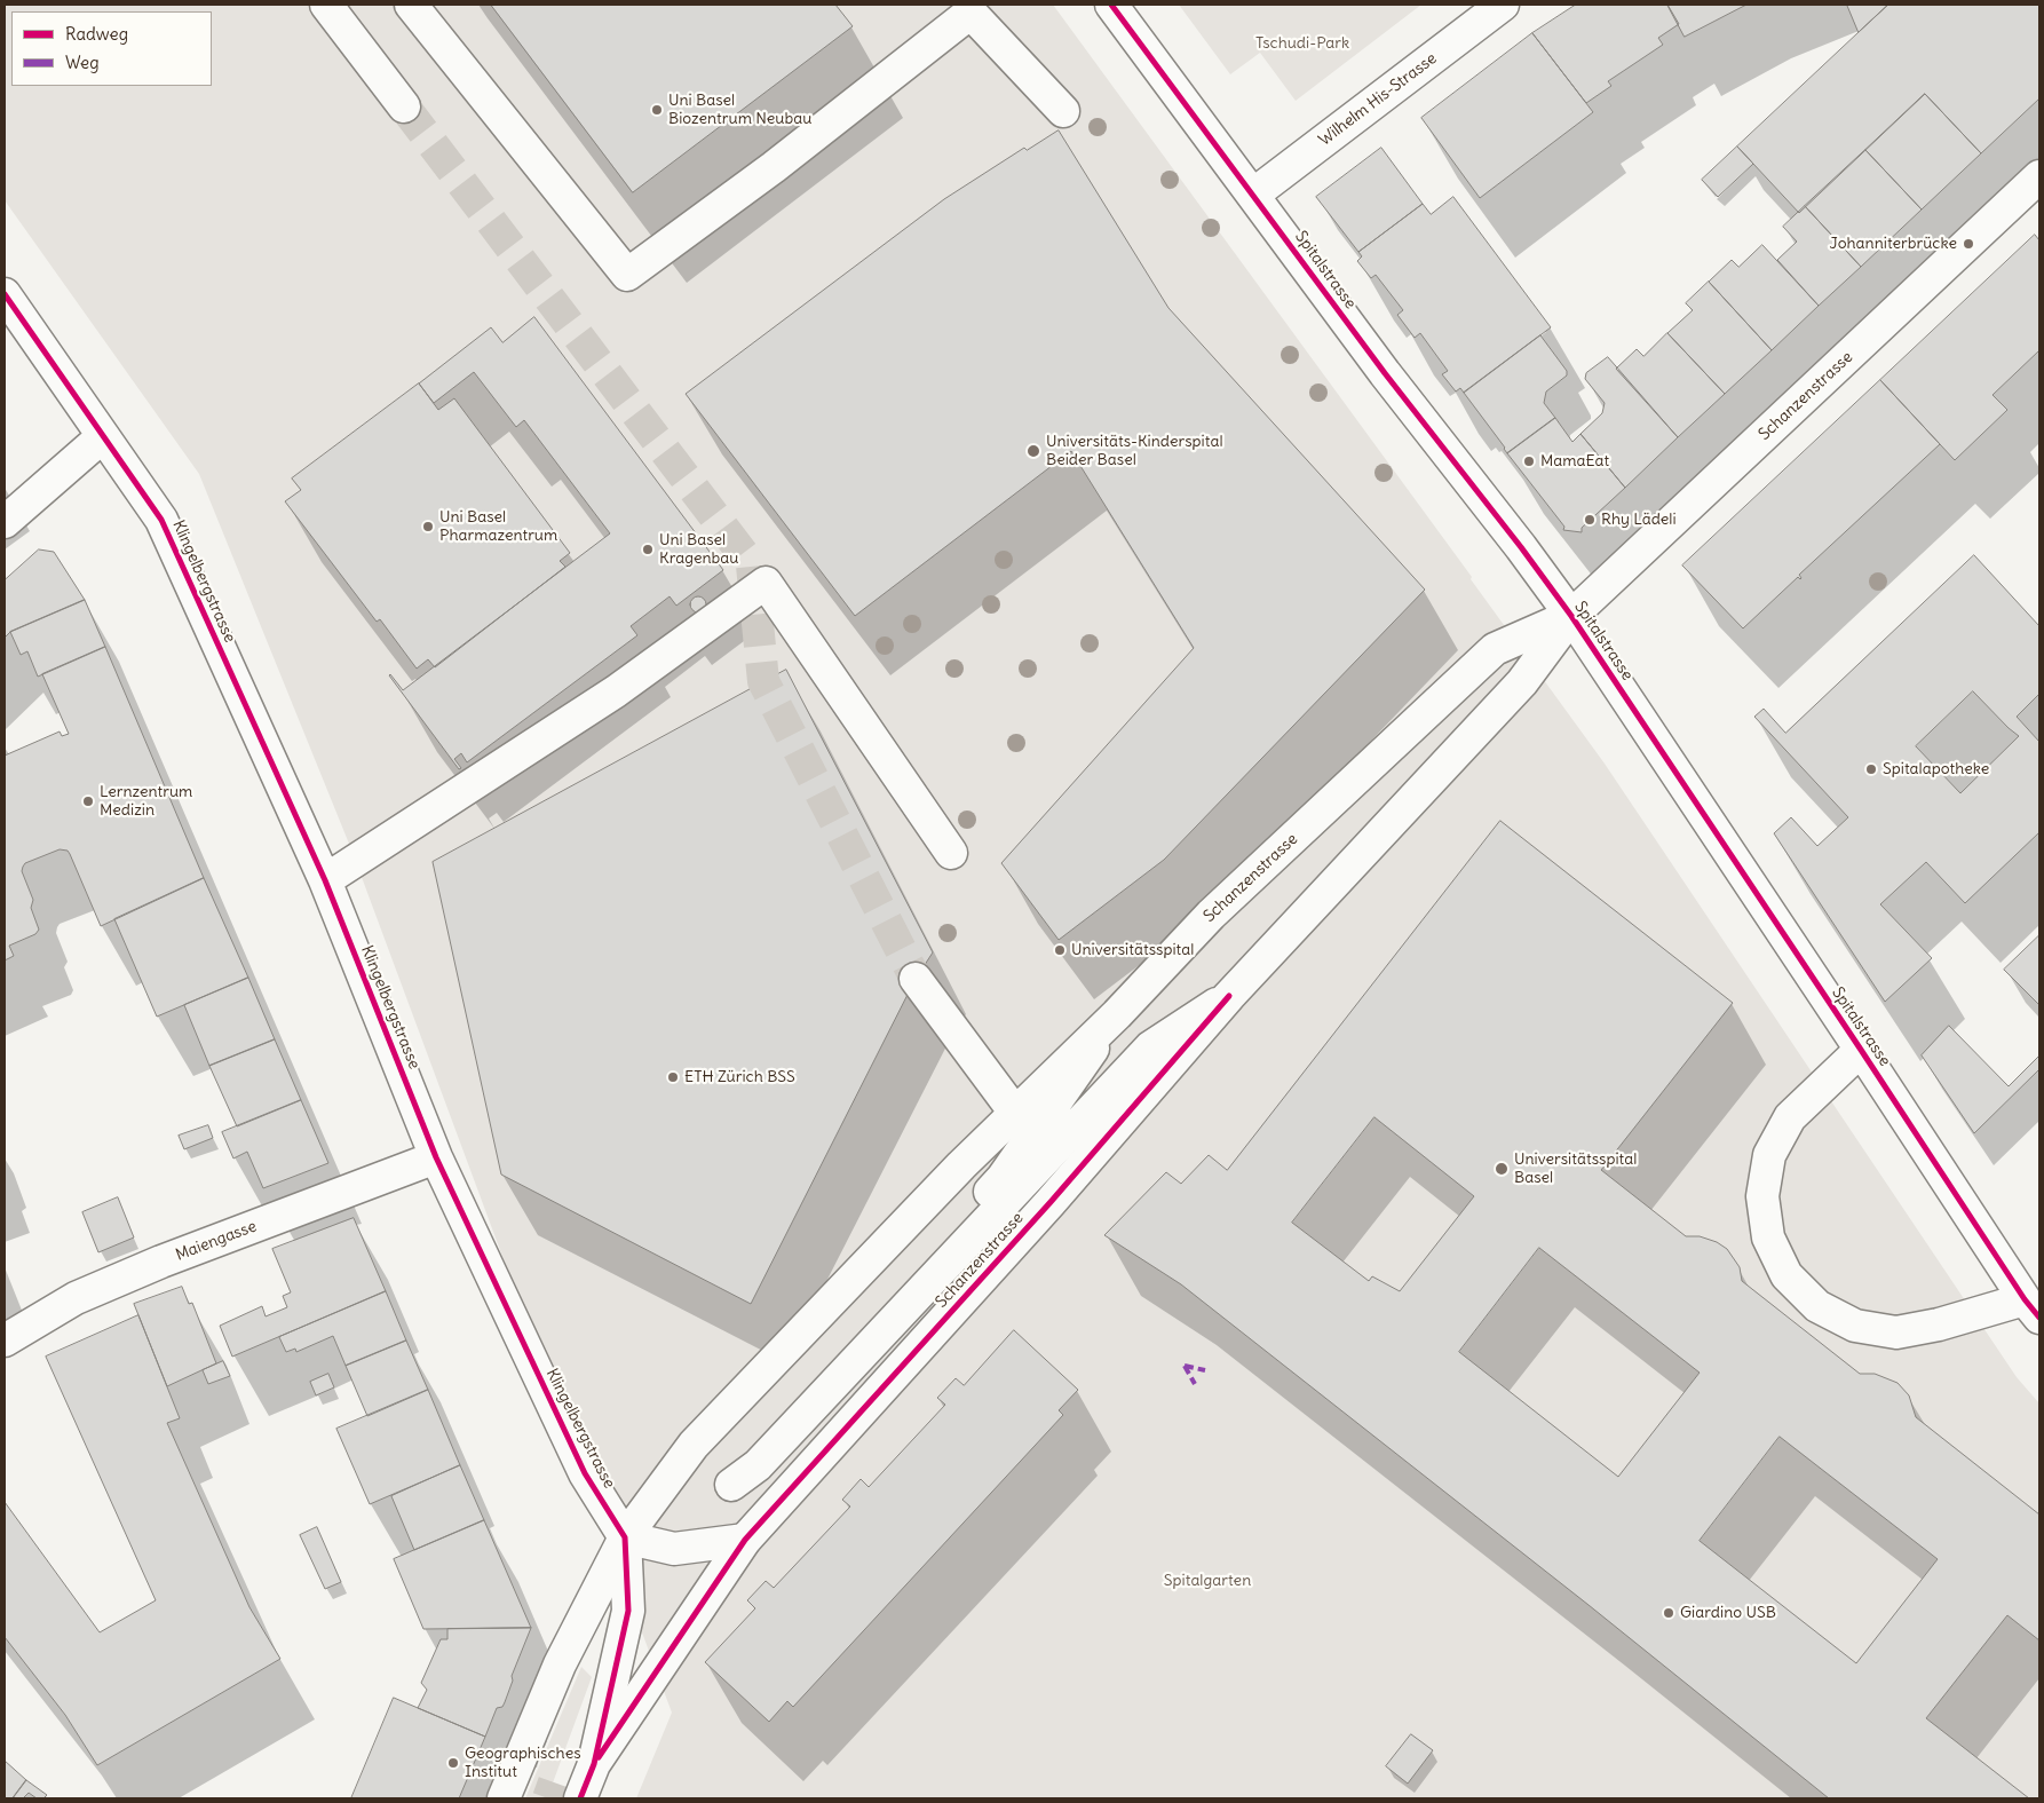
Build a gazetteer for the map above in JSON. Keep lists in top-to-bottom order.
{
  "streets": {
    "street": [
      "Wilhelm His-Strasse",
      "Spitalstrasse",
      "Schanzenstrasse",
      "Klingelbergstrasse",
      "Maiengasse"
    ]
  },
  "crossings": [
    ["Wilhelm His-Strasse", "Spitalstrasse"],
    ["Spitalstrasse", "Schanzenstrasse"],
    ["Schanzenstrasse", "Klingelbergstrasse"],
    ["Klingelbergstrasse", "Maiengasse"]
  ],
  "parks": ["Tschudi-Park", "Spitalgarten"],
  "places": [
    "Uni Basel Biozentrum Neubau",
    "Johanniterbrücke",
    "Universitäts-Kinderspital Beider Basel",
    "MamaEat",
    "Rhy Lädeli",
    "Uni Basel Pharmazentrum",
    "Uni Basel Kragenbau",
    "Spitalapotheke",
    "Lernzentrum Medizin",
    "Universitätsspital",
    "ETH Zürich BSS",
    "Universitätsspital Basel",
    "Giardino USB",
    "Geographisches Institut"
  ],
  "legend": ["Radweg", "Weg"]
}
